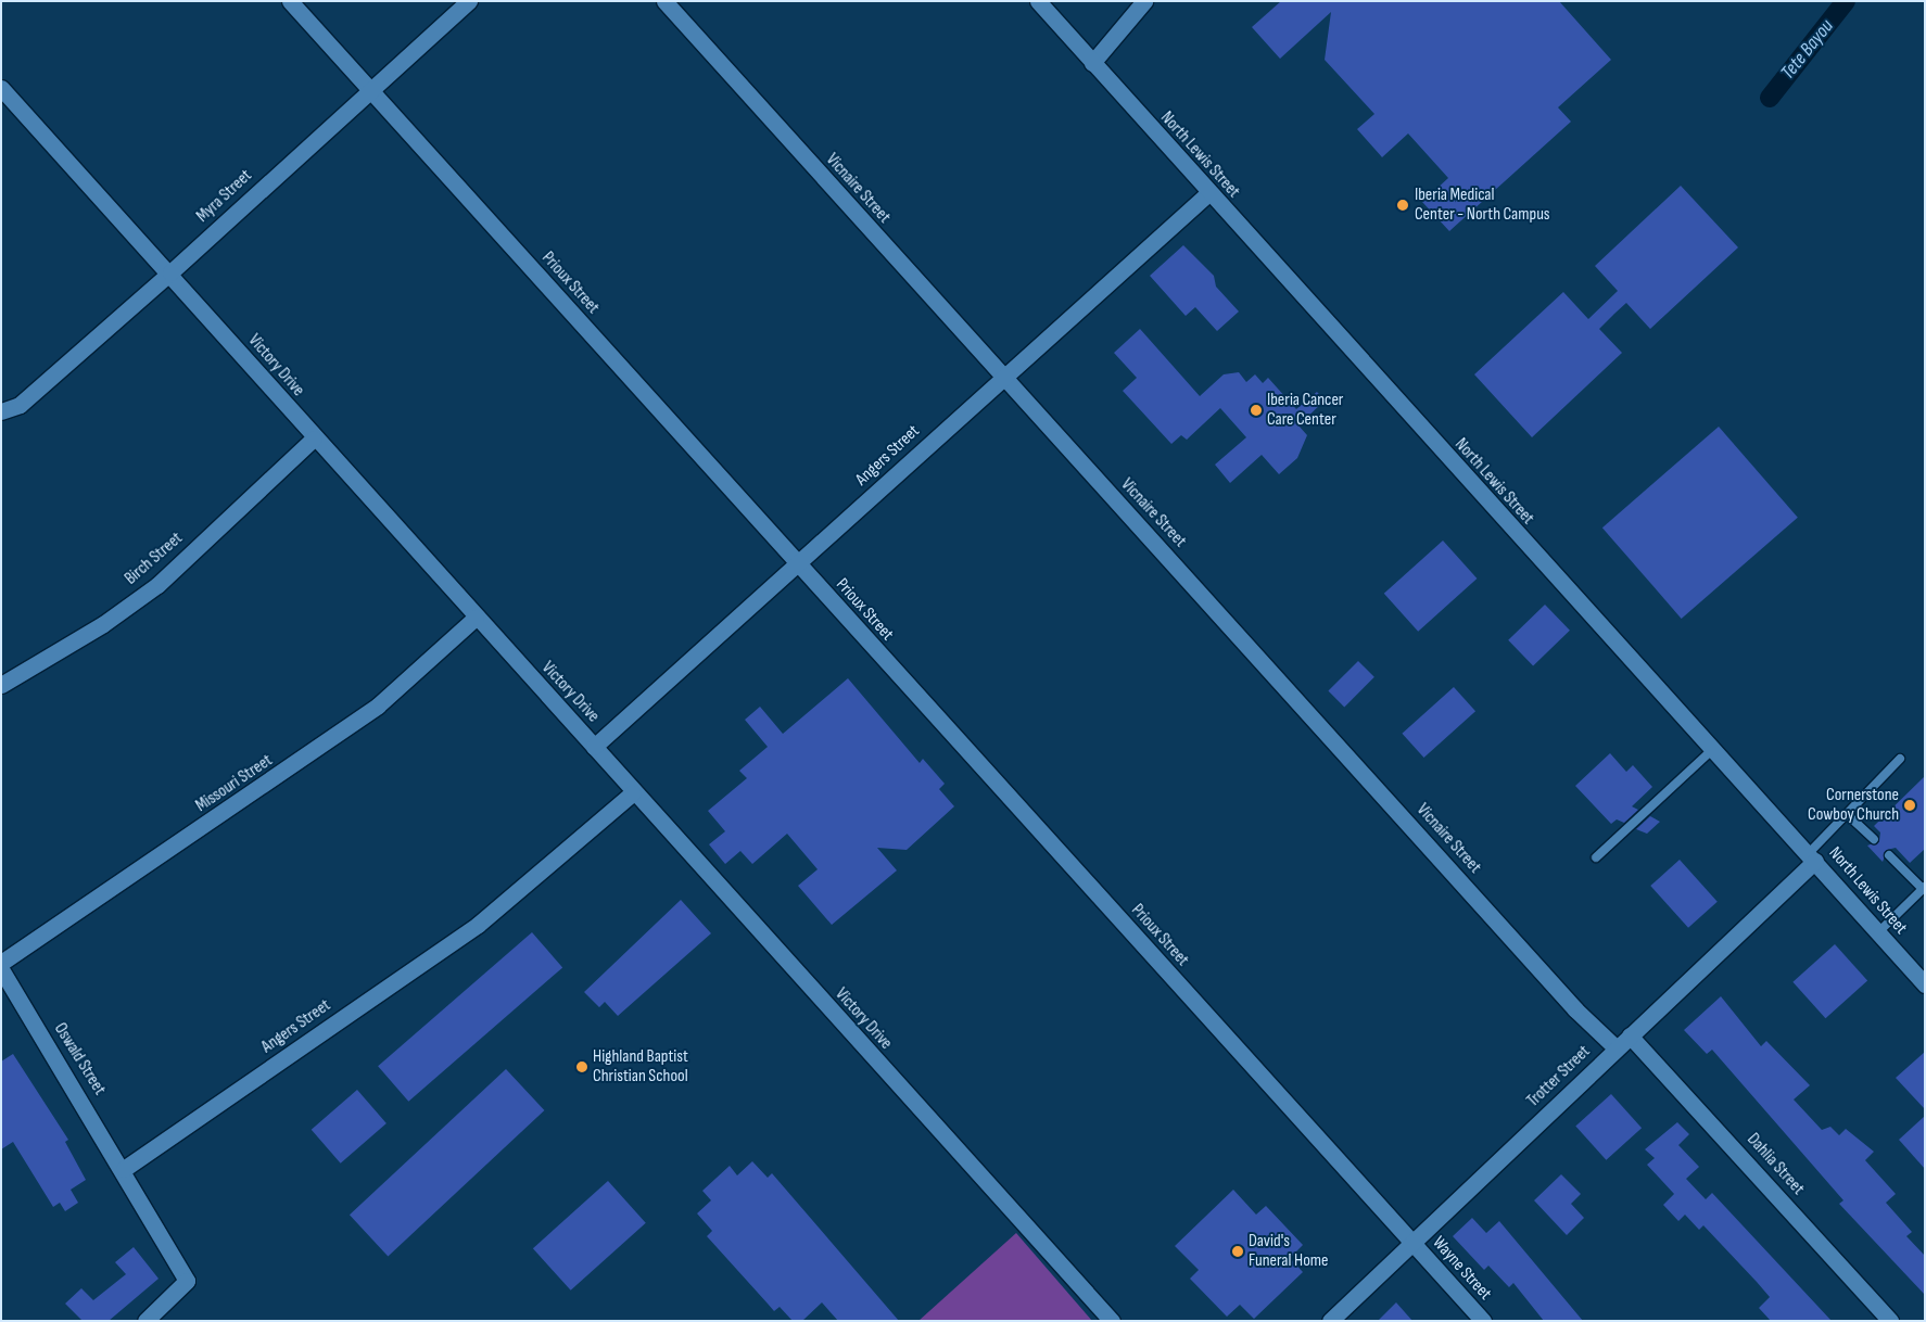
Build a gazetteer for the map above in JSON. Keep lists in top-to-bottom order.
{
  "streets": {
    "street": [
      "North Lewis Street",
      "Vicnaire Street",
      "Myra Street",
      "Prioux Street",
      "Victory Drive",
      "Angers Street",
      "Birch Street",
      "Missouri Street",
      "Oswald Street",
      "Trotter Street",
      "Dahlia Street",
      "Wayne Street"
    ]
  },
  "crossings": [
    ["North Lewis Street", "Angers Street"],
    ["North Lewis Street", "Trotter Street"],
    ["Vicnaire Street", "Angers Street"],
    ["Vicnaire Street", "Trotter Street"],
    ["Myra Street", "Prioux Street"],
    ["Myra Street", "Victory Drive"],
    ["Prioux Street", "Angers Street"],
    ["Prioux Street", "Trotter Street"],
    ["Prioux Street", "Wayne Street"],
    ["Victory Drive", "Angers Street"],
    ["Victory Drive", "Birch Street"],
    ["Victory Drive", "Missouri Street"],
    ["Angers Street", "Oswald Street"],
    ["Trotter Street", "Dahlia Street"],
    ["Trotter Street", "Wayne Street"]
  ],
  "water": ["Tete Bayou"],
  "places": [
    "Iberia Medical Center - North Campus",
    "Iberia Cancer Care Center",
    "Cornerstone Cowboy Church",
    "Highland Baptist Christian School",
    "David's Funeral Home"
  ]
}
